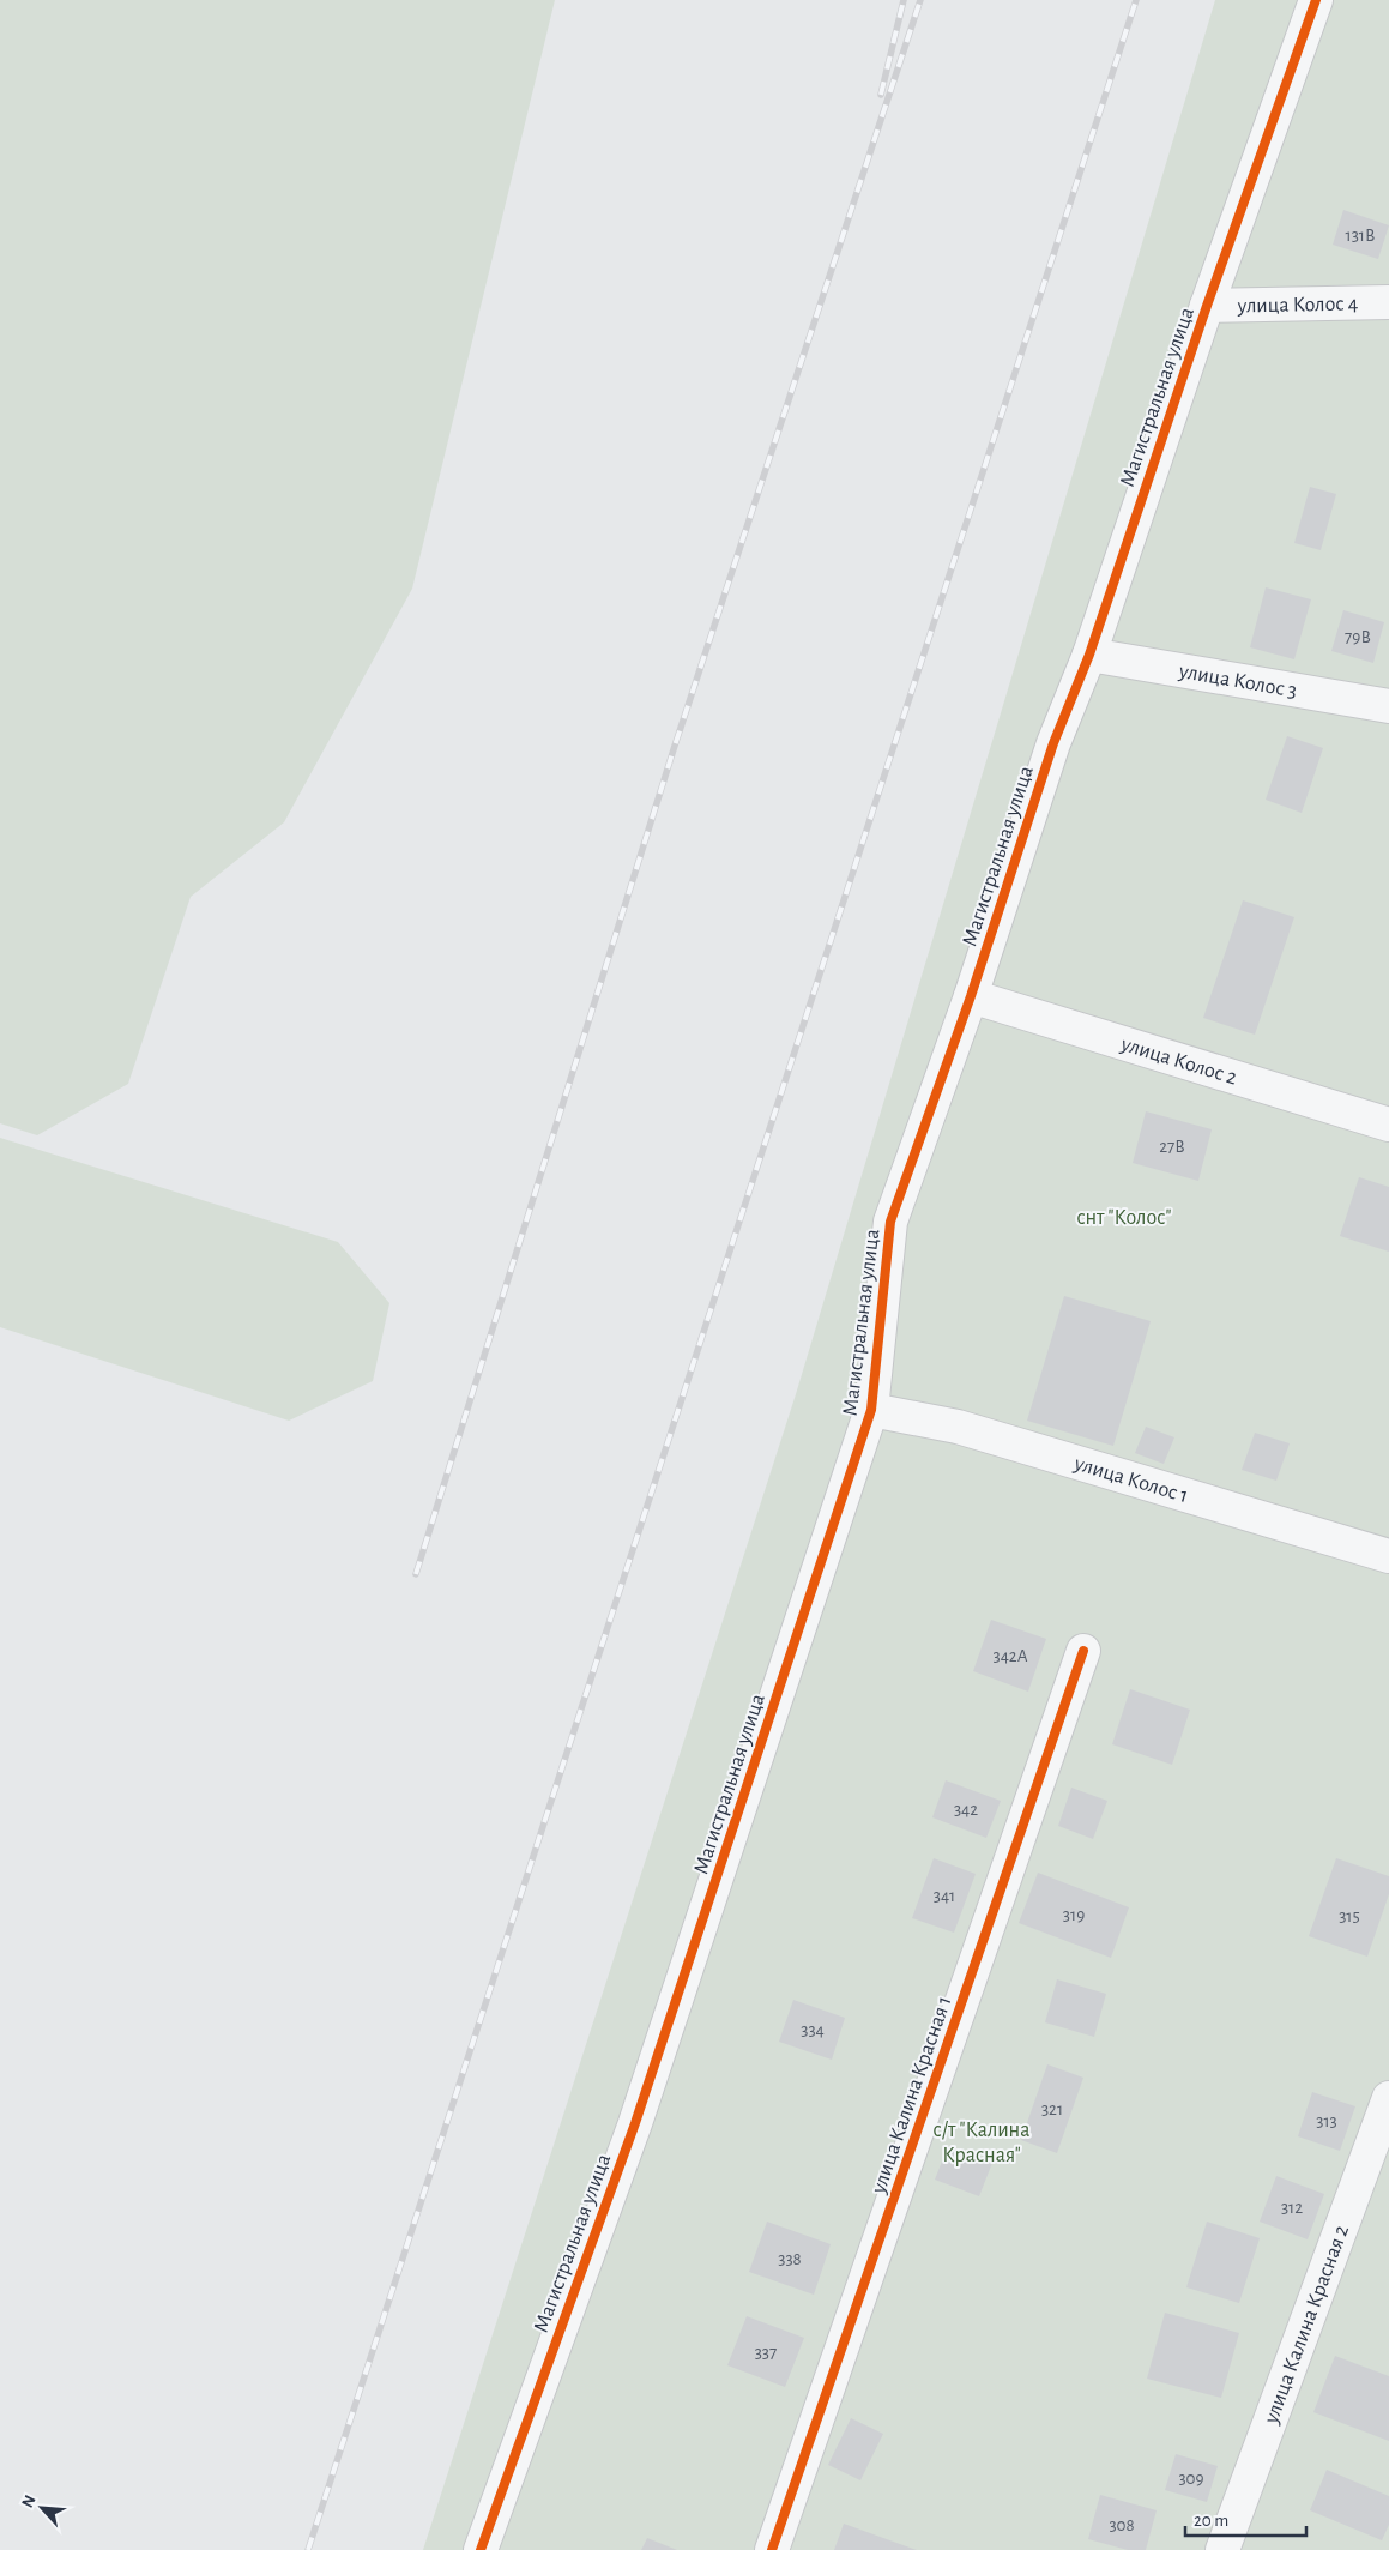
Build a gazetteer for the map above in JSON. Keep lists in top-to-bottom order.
{
  "streets": {
    "street": [
      "улица Колос 4",
      "Магистральная улица",
      "улица Колос 3",
      "улица Колос 2",
      "улица Колос 1",
      "улица Калина Красная 1",
      "улица Калина Красная 2"
    ]
  },
  "crossings": [
    ["улица Колос 4", "Магистральная улица"],
    ["Магистральная улица", "улица Колос 3"],
    ["Магистральная улица", "улица Колос 2"],
    ["Магистральная улица", "улица Колос 1"]
  ],
  "parks": ["снт \"Колос\"", "с/т \"Калина Красная\""],
  "house_numbers": [
    "131В",
    "79В",
    "27В",
    "342А",
    "342",
    "341",
    "319",
    "315",
    "334",
    "321",
    "313",
    "312",
    "338",
    "337",
    "309",
    "308"
  ],
  "scale_bar": "20 m",
  "north": "top left"
}
